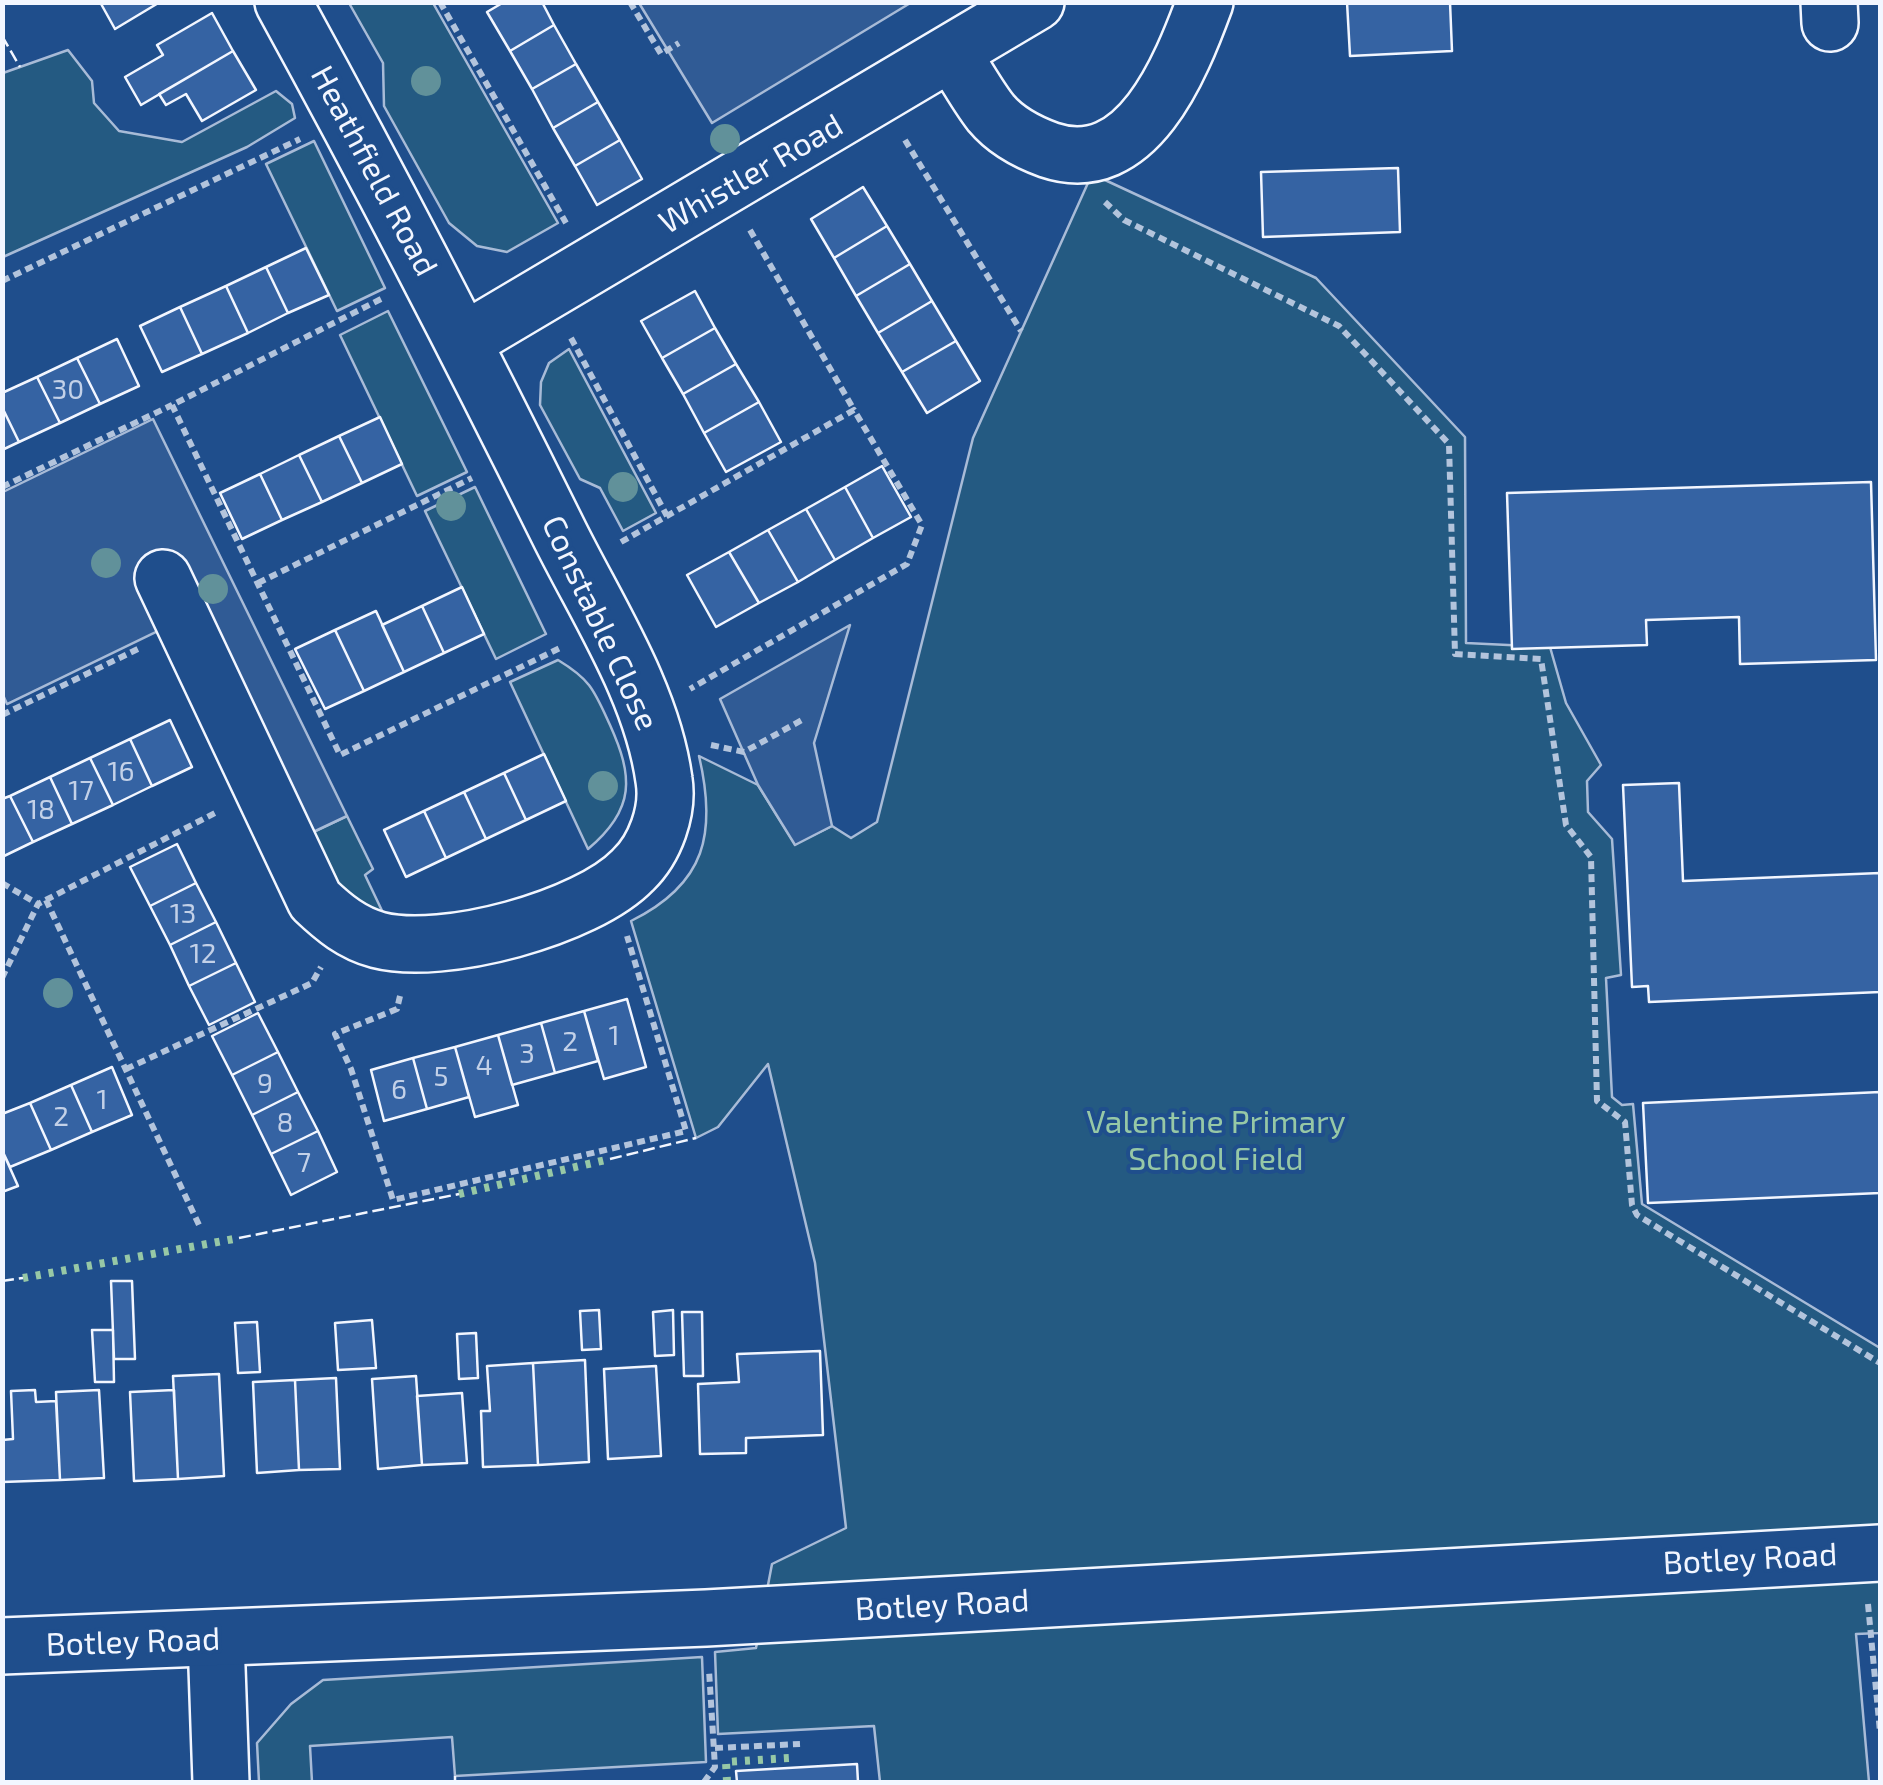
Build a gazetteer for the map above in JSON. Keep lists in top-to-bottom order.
{
  "streets": {
    "street": [
      "Heathfield Road",
      "Whistler Road",
      "Constable Close",
      "Botley Road"
    ]
  },
  "crossings": [
    ["Heathfield Road", "Whistler Road"],
    ["Heathfield Road", "Constable Close"],
    ["Whistler Road", "Constable Close"]
  ],
  "parks": ["Valentine Primary School Field"],
  "house_numbers": [
    "30",
    "16",
    "17",
    "18",
    "13",
    "12",
    "1",
    "2",
    "3",
    "4",
    "5",
    "9",
    "6",
    "1",
    "2",
    "8",
    "7"
  ]
}
